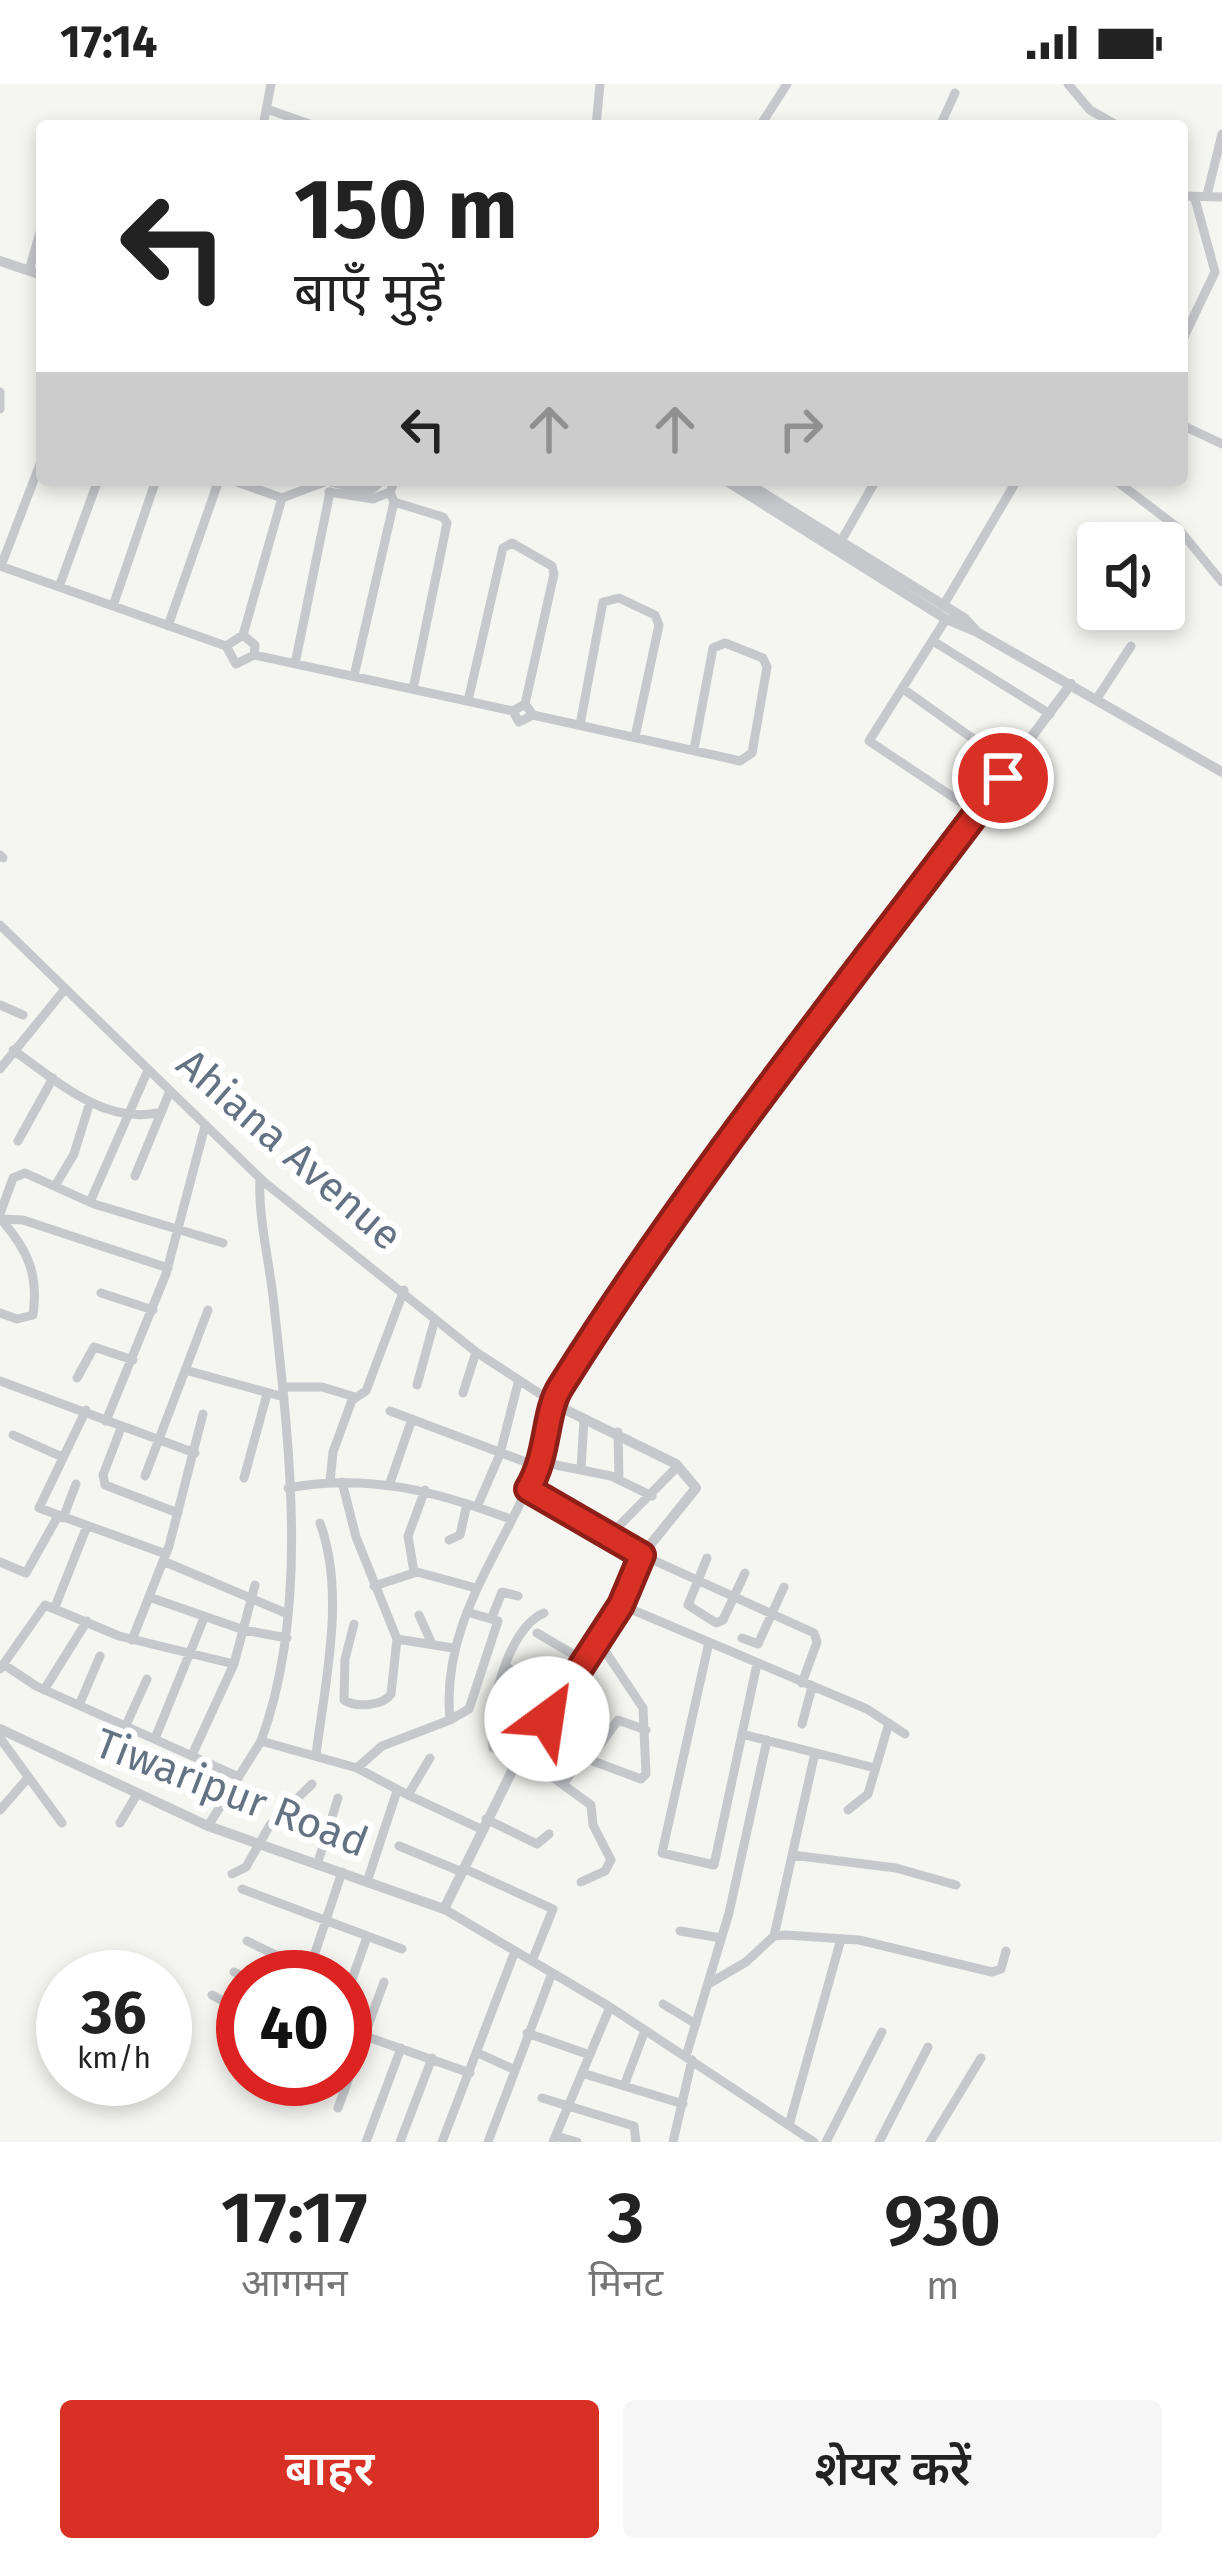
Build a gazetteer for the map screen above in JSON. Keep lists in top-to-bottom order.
{
  "streets": {
    "street": ["Ahiana Avenue", "Tiwaripur Road"]
  },
  "page": {
    "status": "17:14",
    "turn": ["150 m", "बाएँ मुड़ें"],
    "speed": "36 km/h",
    "limit": "40",
    "eta": [
      "17:17",
      "आगमन",
      "3",
      "मिनट",
      "930",
      "m"
    ],
    "buttons": ["बाहर", "शेयर करें"]
  }
}
